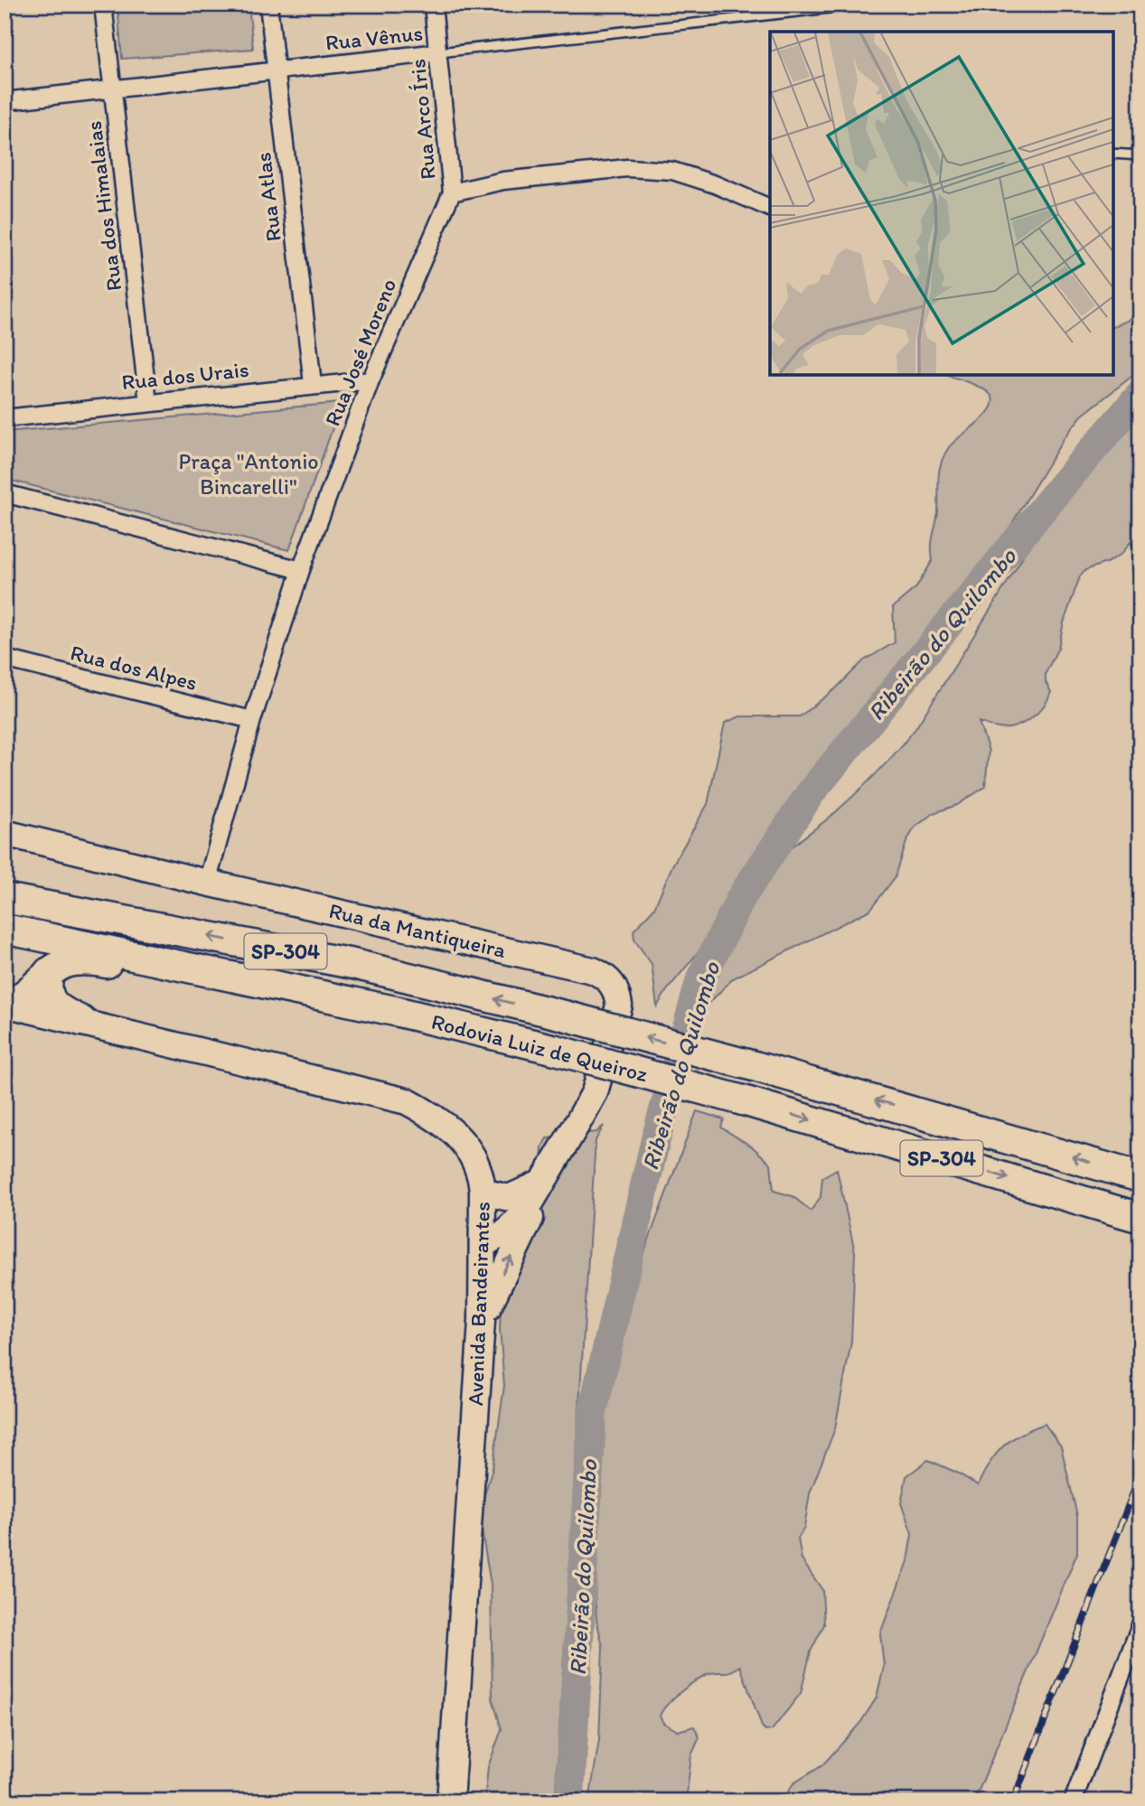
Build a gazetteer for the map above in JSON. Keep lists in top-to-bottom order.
{
  "streets": {
    "highway": ["SP-304", "Rodovia Luiz de Queiroz"],
    "main road": ["Rua da Mantiqueira", "Avenida Bandeirantes"],
    "street": [
      "Rua Vênus",
      "Rua Arco Íris",
      "Rua Atlas",
      "Rua dos Himalaias",
      "Rua José Moreno",
      "Rua dos Urais",
      "Rua dos Alpes"
    ]
  },
  "crossings": [
    ["Rua Vênus", "Rua Arco Íris"],
    ["Rua Vênus", "Rua Atlas"],
    ["Rua Vênus", "Rua dos Himalaias"],
    ["Rua Arco Íris", "Rua José Moreno"],
    ["Rua Atlas", "Rua dos Urais"],
    ["Rua dos Himalaias", "Rua dos Urais"],
    ["Rua José Moreno", "Rua dos Urais"],
    ["Rua José Moreno", "Rua dos Alpes"],
    ["Rua José Moreno", "Rua da Mantiqueira"],
    ["Rua da Mantiqueira", "Avenida Bandeirantes"]
  ],
  "water": ["Ribeirão do Quilombo"],
  "parks": ["Praça \"Antonio Bincarelli\""]
}
